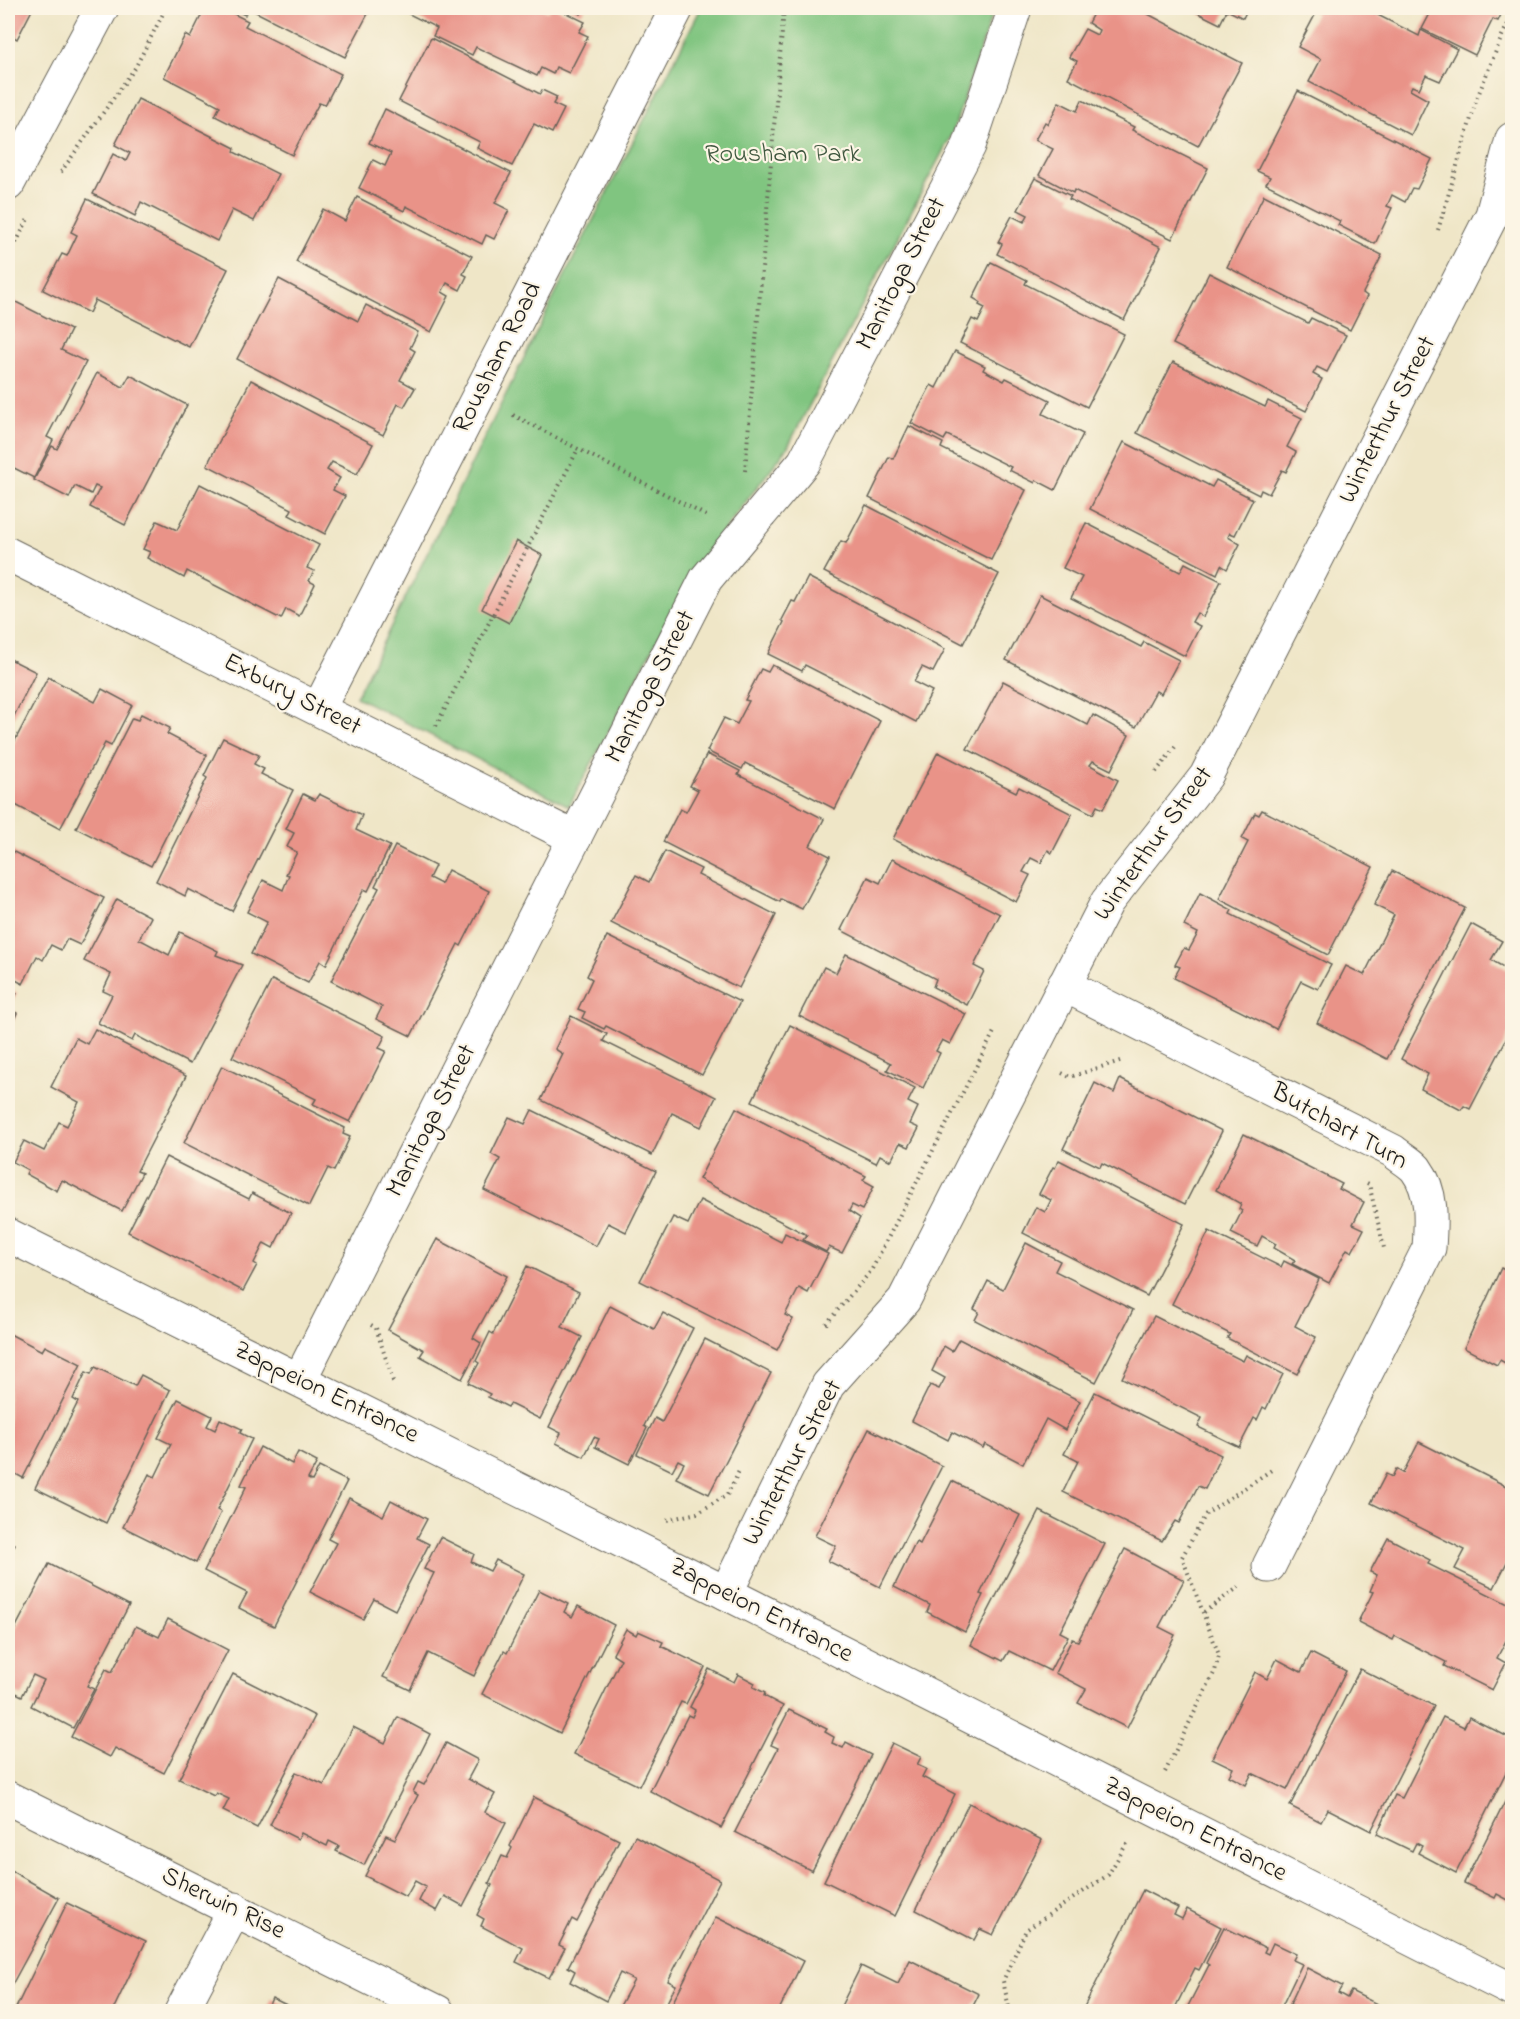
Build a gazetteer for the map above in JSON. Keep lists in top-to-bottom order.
{
  "streets": {
    "street": [
      "Manitoga Street",
      "Rousham Road",
      "Winterthur Street",
      "Exbury Street",
      "Butchart Turn",
      "Zappeion Entrance",
      "Sherwin Rise"
    ]
  },
  "crossings": [
    ["Manitoga Street", "Exbury Street"],
    ["Manitoga Street", "Zappeion Entrance"],
    ["Rousham Road", "Exbury Street"],
    ["Winterthur Street", "Butchart Turn"],
    ["Winterthur Street", "Zappeion Entrance"]
  ],
  "parks": ["Rousham Park"]
}
